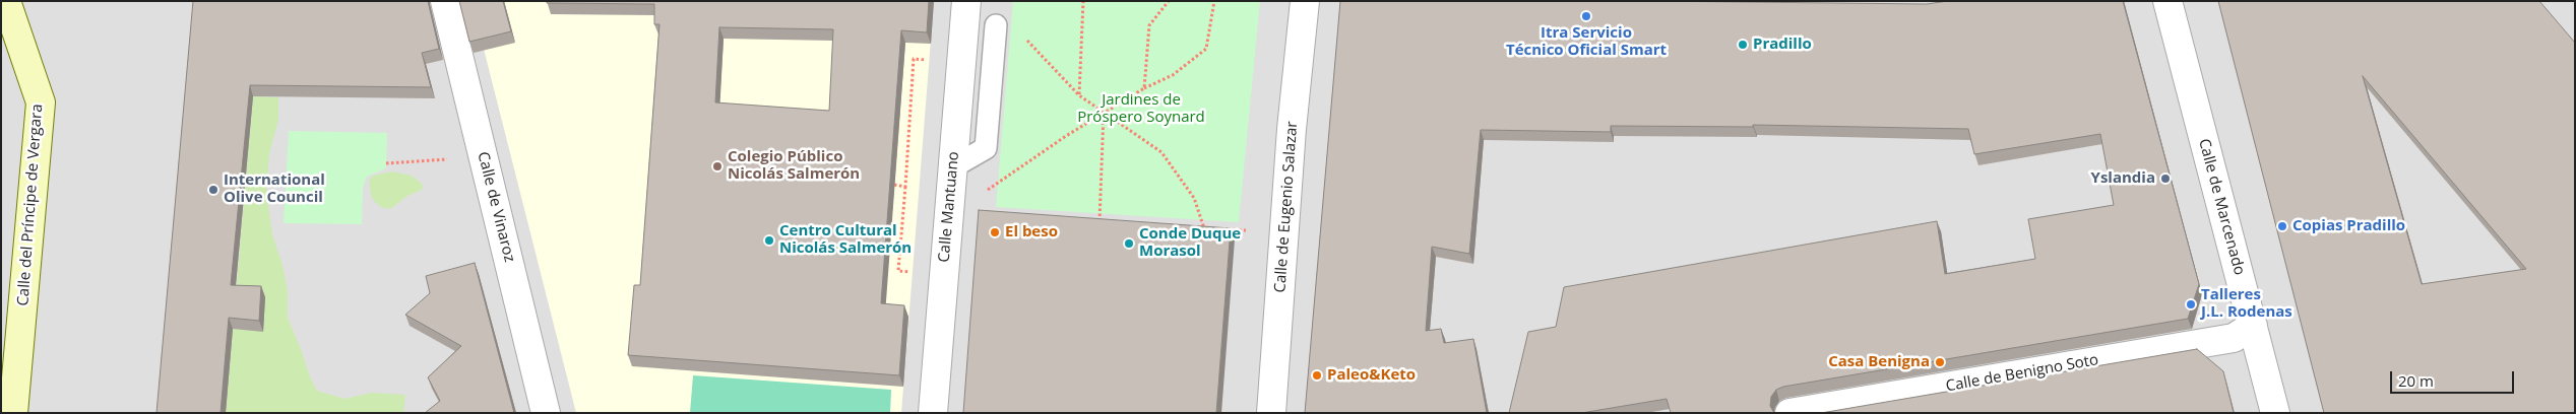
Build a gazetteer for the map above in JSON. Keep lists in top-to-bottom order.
{
  "streets": {
    "main road": ["Calle del Príncipe de Vergara"],
    "street": [
      "Calle de Vinaroz",
      "Calle Mantuano",
      "Calle de Eugenio Salazar",
      "Calle de Marcenado",
      "Calle de Benigno Soto"
    ]
  },
  "crossings": [
    ["Calle de Marcenado", "Calle de Benigno Soto"]
  ],
  "parks": ["Jardines de Próspero Soynard"],
  "places": [
    "Itra Servicio Técnico Oficial Smart",
    "Pradillo",
    "Colegio Público Nicolás Salmerón",
    "Yslandia",
    "International Olive Council",
    "Copias Pradillo",
    "El beso",
    "Centro Cultural Nicolás Salmerón",
    "Conde Duque Morasol",
    "Talleres J.L. Rodenas",
    "Casa Benigna",
    "Paleo&Keto"
  ],
  "scale_bar": "20 m"
}
